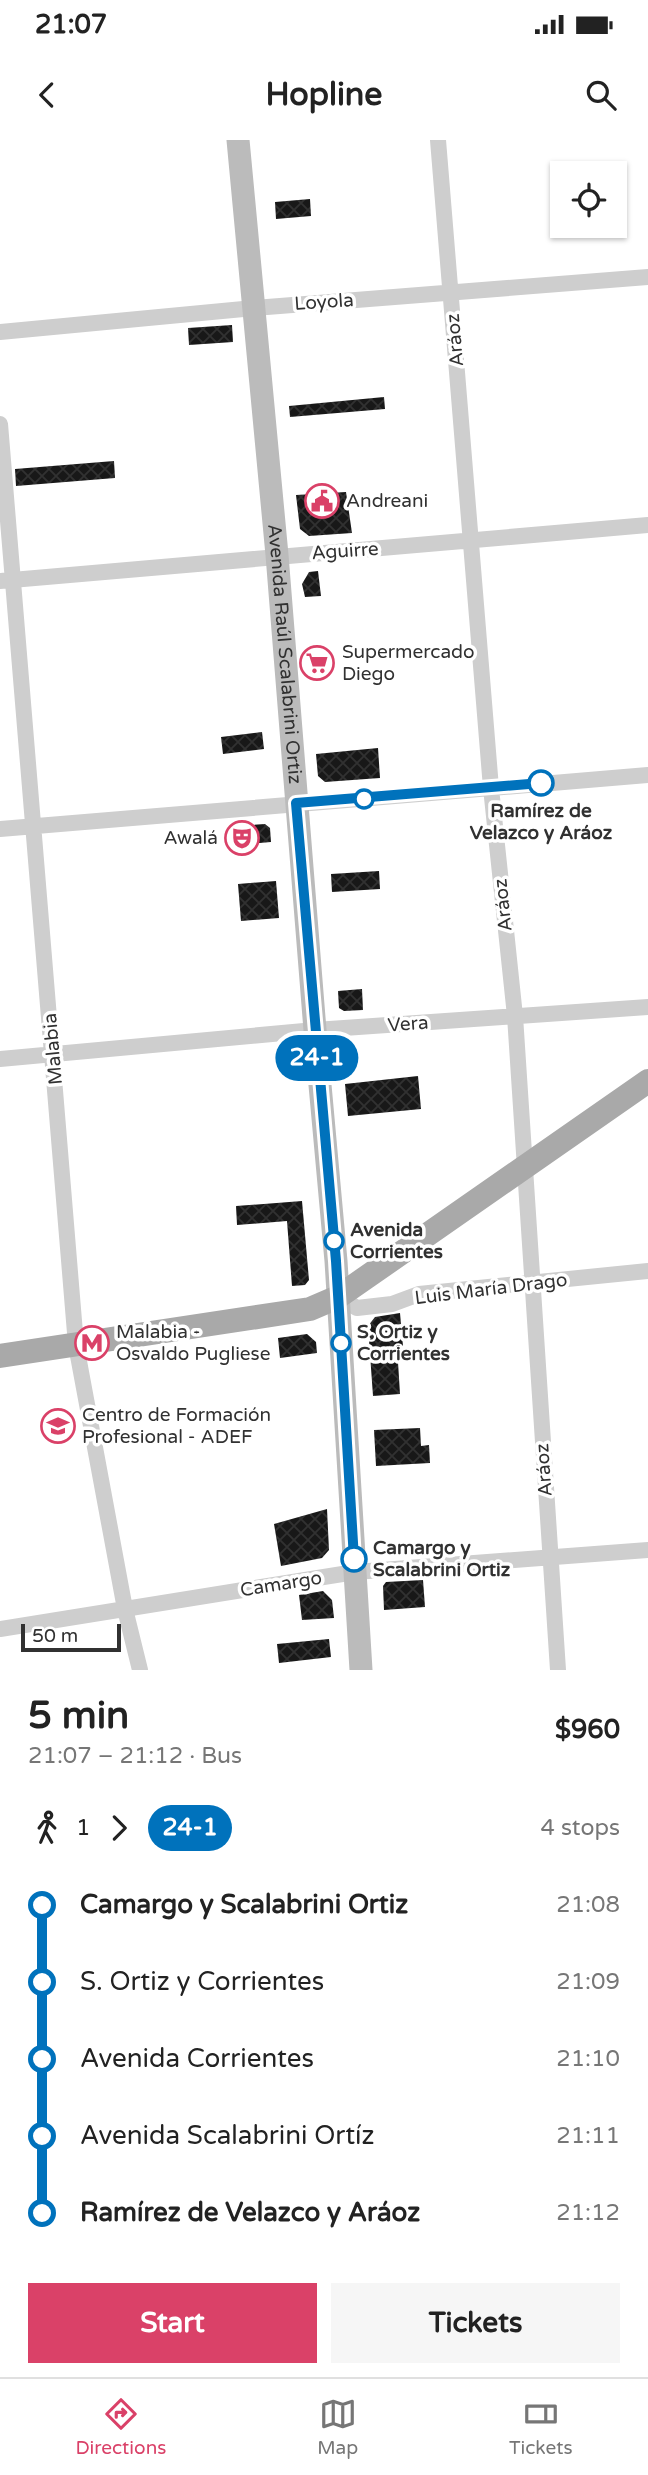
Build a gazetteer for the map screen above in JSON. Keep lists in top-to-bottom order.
{
  "streets": {
    "main road": ["Avenida Raúl Scalabrini Ortiz"],
    "street": [
      "Loyola",
      "Aráoz",
      "Aguirre",
      "Vera",
      "Malabia",
      "Luis María Drago",
      "Camargo"
    ]
  },
  "crossings": [
    ["Loyola", "Aráoz"],
    ["Loyola", "Avenida Raúl Scalabrini Ortiz"],
    ["Aráoz", "Aguirre"],
    ["Aráoz", "Vera"],
    ["Aráoz", "Luis María Drago"],
    ["Aráoz", "Camargo"],
    ["Aguirre", "Avenida Raúl Scalabrini Ortiz"],
    ["Aguirre", "Malabia"],
    ["Avenida Raúl Scalabrini Ortiz", "Vera"],
    ["Avenida Raúl Scalabrini Ortiz", "Luis María Drago"],
    ["Avenida Raúl Scalabrini Ortiz", "Camargo"],
    ["Vera", "Malabia"],
    ["Malabia", "Camargo"]
  ],
  "places": {
    "public building": ["Andreani"],
    "supermarket": ["Supermercado Diego"],
    "other": [
      "Ramírez de Velazco y Aráoz",
      "Avenida Corrientes",
      "S. Ortiz y Corrientes",
      "Camargo y Scalabrini Ortiz"
    ],
    "theatre": ["Awalá"],
    "metro station": ["Malabia - Osvaldo Pugliese"],
    "school or university": ["Centro de Formación Profesional - ADEF"]
  },
  "lines": ["bus line 24-1"],
  "scale_bar": "50 m",
  "page": {
    "status": "21:07",
    "header": "Hopline",
    "on_map": "24-1",
    "scale": "50 m",
    "heading": ["5 min", "21:07 – 21:12 · Bus", "$960"],
    "legs": ["1", "24-1", "4 stops"],
    "list": [
      {
        "name": "Camargo y Scalabrini Ortiz",
        "value": "21:08"
      },
      {
        "name": "S. Ortiz y Corrientes",
        "value": "21:09"
      },
      {
        "name": "Avenida Corrientes",
        "value": "21:10"
      },
      {
        "name": "Avenida Scalabrini Ortíz",
        "value": "21:11"
      },
      {
        "name": "Ramírez de Velazco y Aráoz",
        "value": "21:12"
      }
    ],
    "buttons": ["Start", "Tickets"],
    "tabs": ["Directions", "Map", "Tickets"]
  }
}
